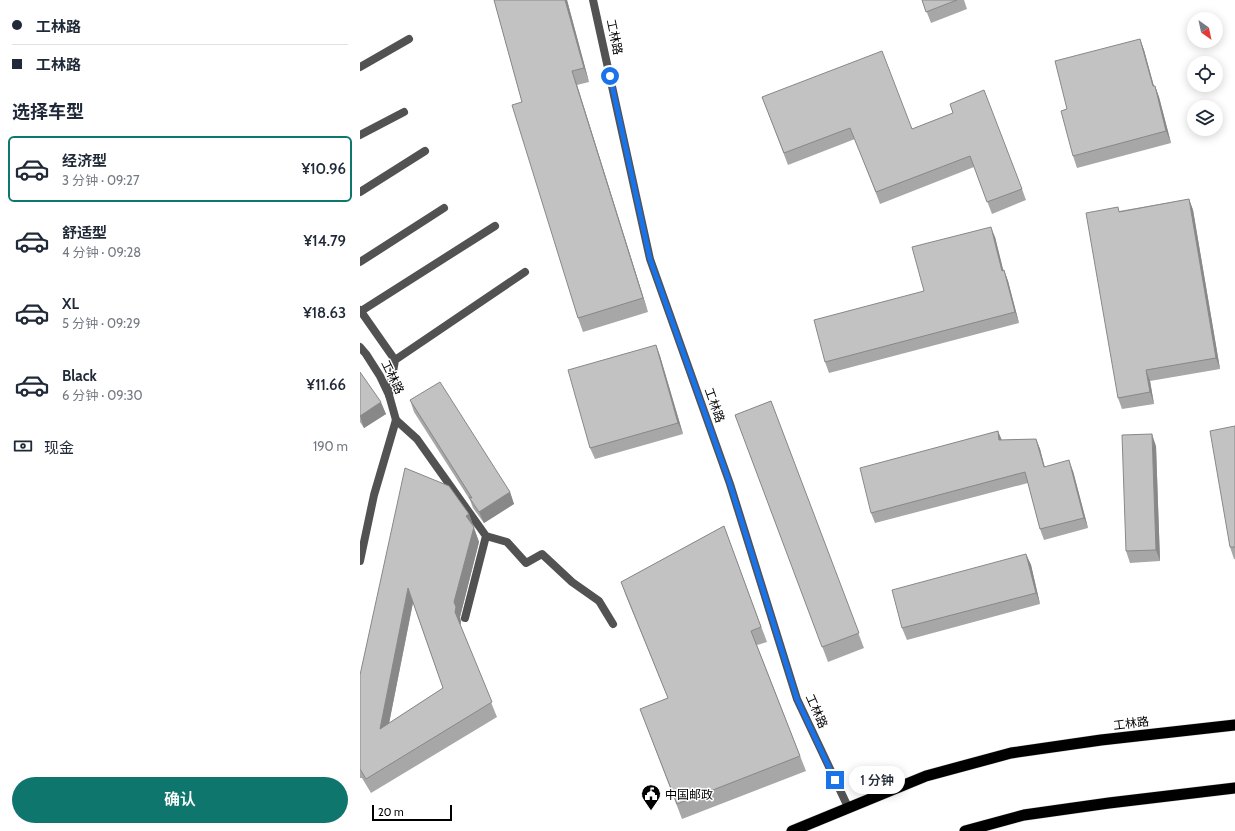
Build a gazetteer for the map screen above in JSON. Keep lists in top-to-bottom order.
{
  "streets": {
    "highway": ["工林路"]
  },
  "places": {
    "public building": ["中国邮政"]
  },
  "scale_bar": "20 m",
  "north": "bottom right",
  "page": {
    "banner": ["工林路", "工林路"],
    "heading": "选择车型",
    "list": [
      {
        "name": "经济型",
        "note": "3 分钟 · 09:27",
        "value": "¥10.96"
      },
      {
        "name": "舒适型",
        "note": "4 分钟 · 09:28",
        "value": "¥14.79"
      },
      {
        "name": "XL",
        "note": "5 分钟 · 09:29",
        "value": "¥18.63"
      },
      {
        "name": "Black",
        "note": "6 分钟 · 09:30",
        "value": "¥11.66"
      }
    ],
    "pay": ["现金", "190 m"],
    "bubble": "1 分钟",
    "buttons": "确认",
    "scale": "20 m"
  }
}
